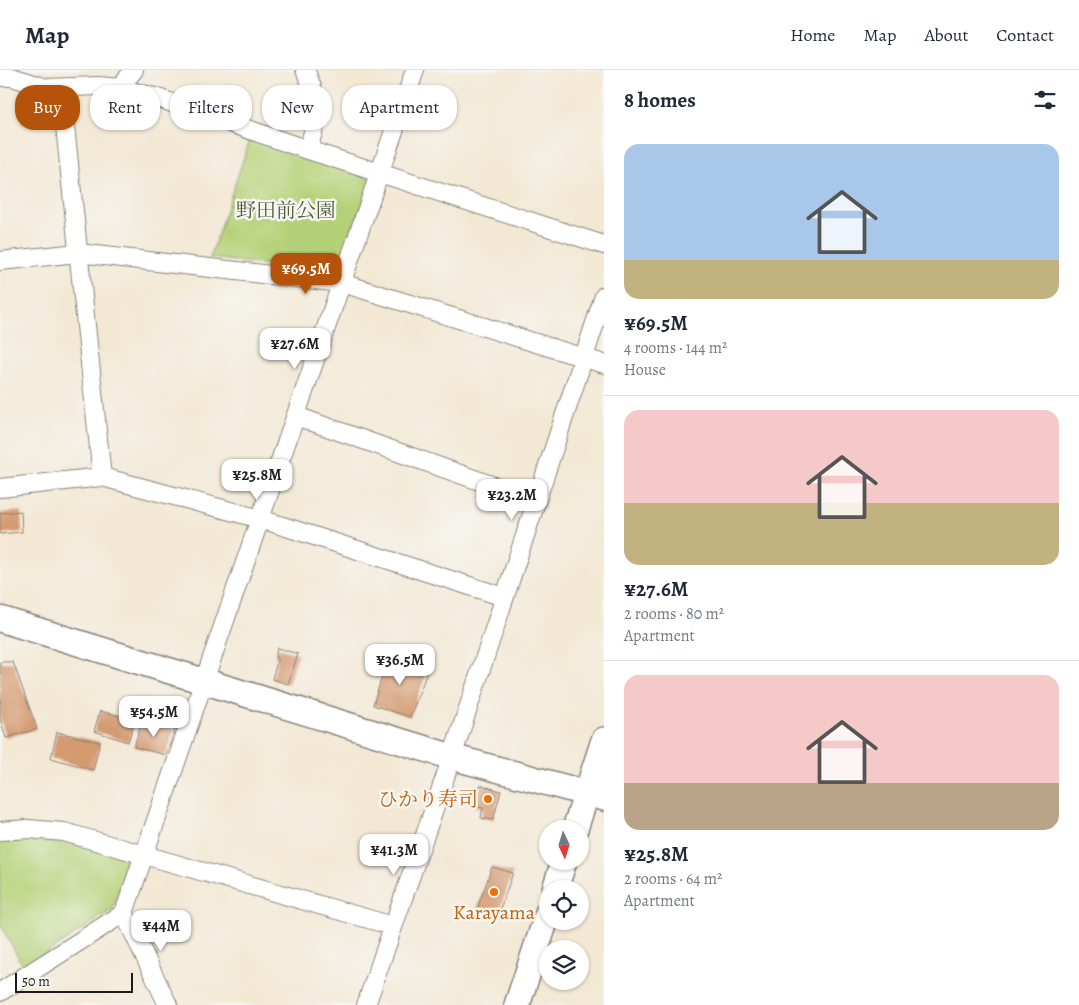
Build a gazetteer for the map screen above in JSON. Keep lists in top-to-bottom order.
{
  "parks": ["野田前公園"],
  "places": ["ひかり寿司", "Karayama"],
  "scale_bar": "50 m",
  "north": "bottom",
  "page": {
    "header": "Map",
    "nav": [
      "Home",
      "Map",
      "About",
      "Contact"
    ],
    "heading": "8 homes",
    "chip": [
      "Buy",
      "Rent",
      "Filters",
      "New",
      "Apartment"
    ],
    "list": [
      {
        "name": "¥69.5M",
        "note": "4 rooms · 144 m² · House"
      },
      {
        "name": "¥27.6M",
        "note": "2 rooms · 80 m² · Apartment"
      },
      {
        "name": "¥25.8M",
        "note": "2 rooms · 64 m² · Apartment"
      }
    ],
    "price": [
      "¥69.5M",
      "¥27.6M",
      "¥25.8M",
      "¥23.2M",
      "¥36.5M",
      "¥54.5M",
      "¥41.3M",
      "¥44M"
    ],
    "scale": "50 m"
  }
}
